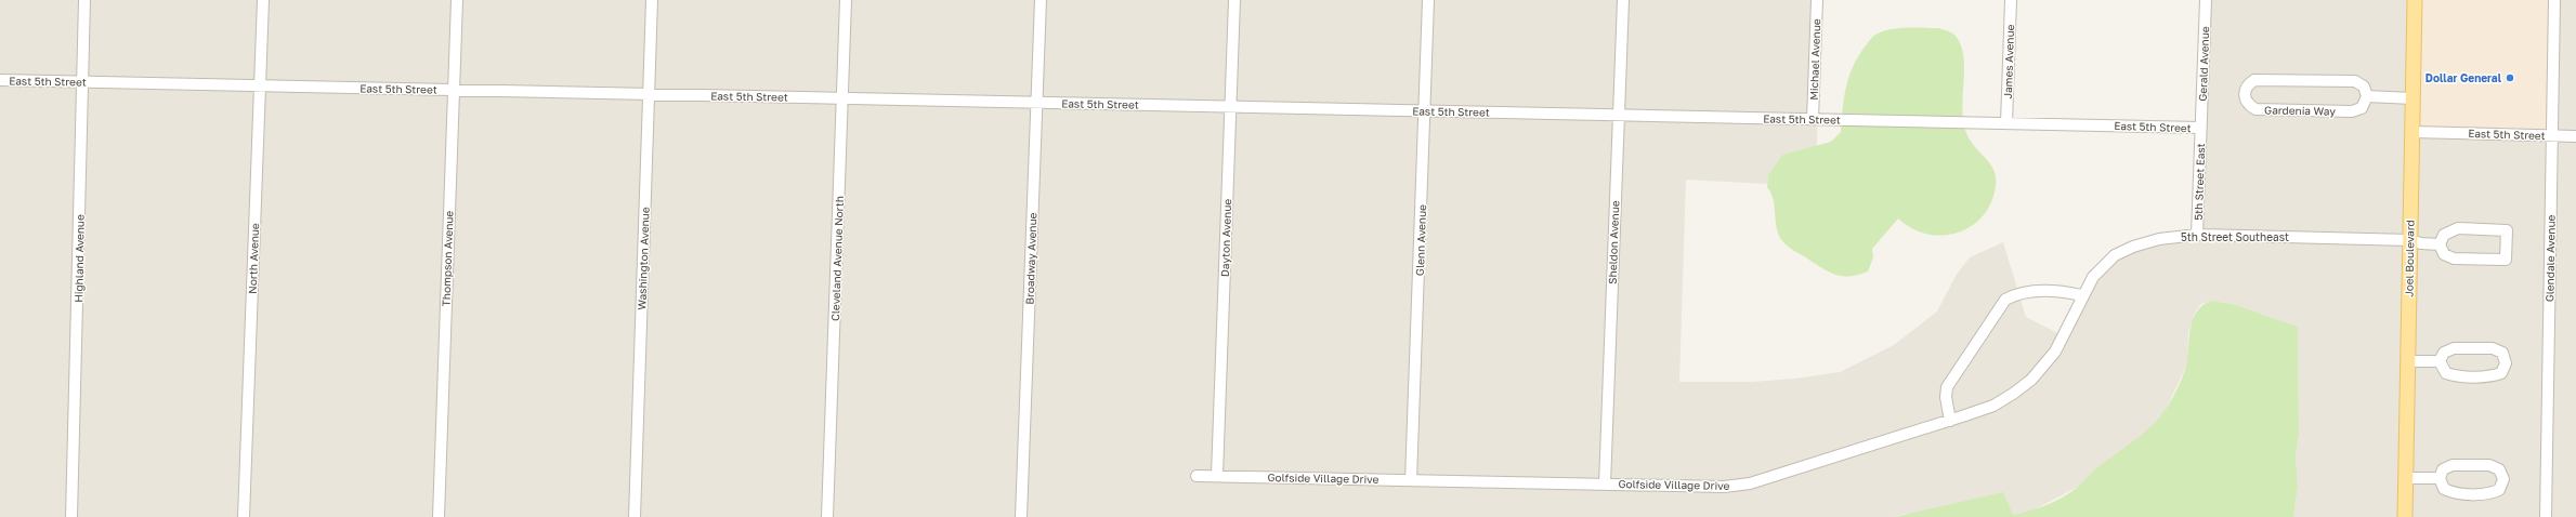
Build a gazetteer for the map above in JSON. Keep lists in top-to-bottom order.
{
  "streets": {
    "main road": ["Joel Boulevard"],
    "street": [
      "Michael Avenue",
      "James Avenue",
      "Gerald Avenue",
      "East 5th Street",
      "Gardenia Way",
      "5th Street East",
      "5th Street Southeast",
      "Dayton Avenue",
      "Glenn Avenue",
      "Sheldon Avenue",
      "Highland Avenue",
      "North Avenue",
      "Thompson Avenue",
      "Washington Avenue",
      "Cleveland Avenue North",
      "Broadway Avenue",
      "Glendale Avenue",
      "Golfside Village Drive"
    ]
  },
  "crossings": [
    ["Michael Avenue", "East 5th Street"],
    ["James Avenue", "East 5th Street"],
    ["Gerald Avenue", "East 5th Street"],
    ["Gerald Avenue", "5th Street East"],
    ["East 5th Street", "5th Street East"],
    ["East 5th Street", "Dayton Avenue"],
    ["East 5th Street", "Glenn Avenue"],
    ["East 5th Street", "Sheldon Avenue"],
    ["East 5th Street", "Highland Avenue"],
    ["East 5th Street", "North Avenue"],
    ["East 5th Street", "Thompson Avenue"],
    ["East 5th Street", "Washington Avenue"],
    ["East 5th Street", "Cleveland Avenue North"],
    ["East 5th Street", "Broadway Avenue"],
    ["East 5th Street", "Joel Boulevard"],
    ["East 5th Street", "Glendale Avenue"],
    ["5th Street East", "5th Street Southeast"],
    ["5th Street Southeast", "Joel Boulevard"],
    ["5th Street Southeast", "Golfside Village Drive"],
    ["Dayton Avenue", "Golfside Village Drive"],
    ["Glenn Avenue", "Golfside Village Drive"],
    ["Sheldon Avenue", "Golfside Village Drive"]
  ],
  "places": ["Dollar General"]
}
